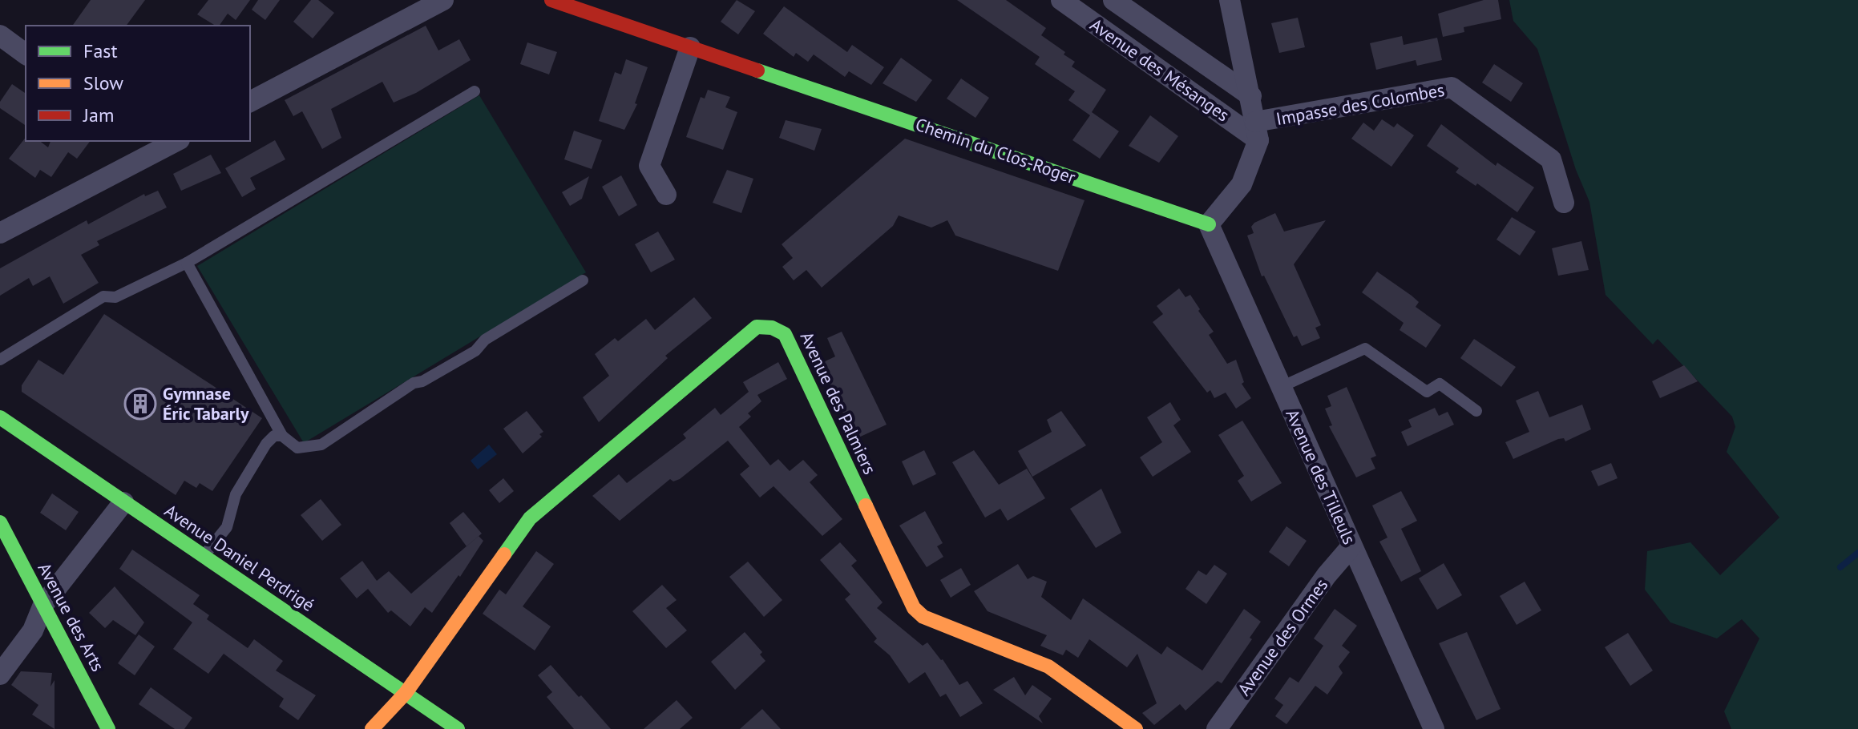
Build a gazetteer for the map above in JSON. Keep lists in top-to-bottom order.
{
  "streets": {
    "street": [
      "Avenue des Mésanges",
      "Impasse des Colombes",
      "Chemin du Clos-Roger",
      "Avenue des Palmiers",
      "Avenue des Tilleuls",
      "Avenue Daniel Perdrigé",
      "Avenue des Arts",
      "Avenue des Ormes"
    ]
  },
  "crossings": [
    ["Avenue des Mésanges", "Impasse des Colombes"],
    ["Chemin du Clos-Roger", "Avenue des Tilleuls"],
    ["Avenue des Palmiers", "Avenue Daniel Perdrigé"],
    ["Avenue des Tilleuls", "Avenue des Ormes"]
  ],
  "places": {
    "building": ["Gymnase Éric Tabarly"]
  },
  "legend": ["Fast", "Slow", "Jam"]
}
